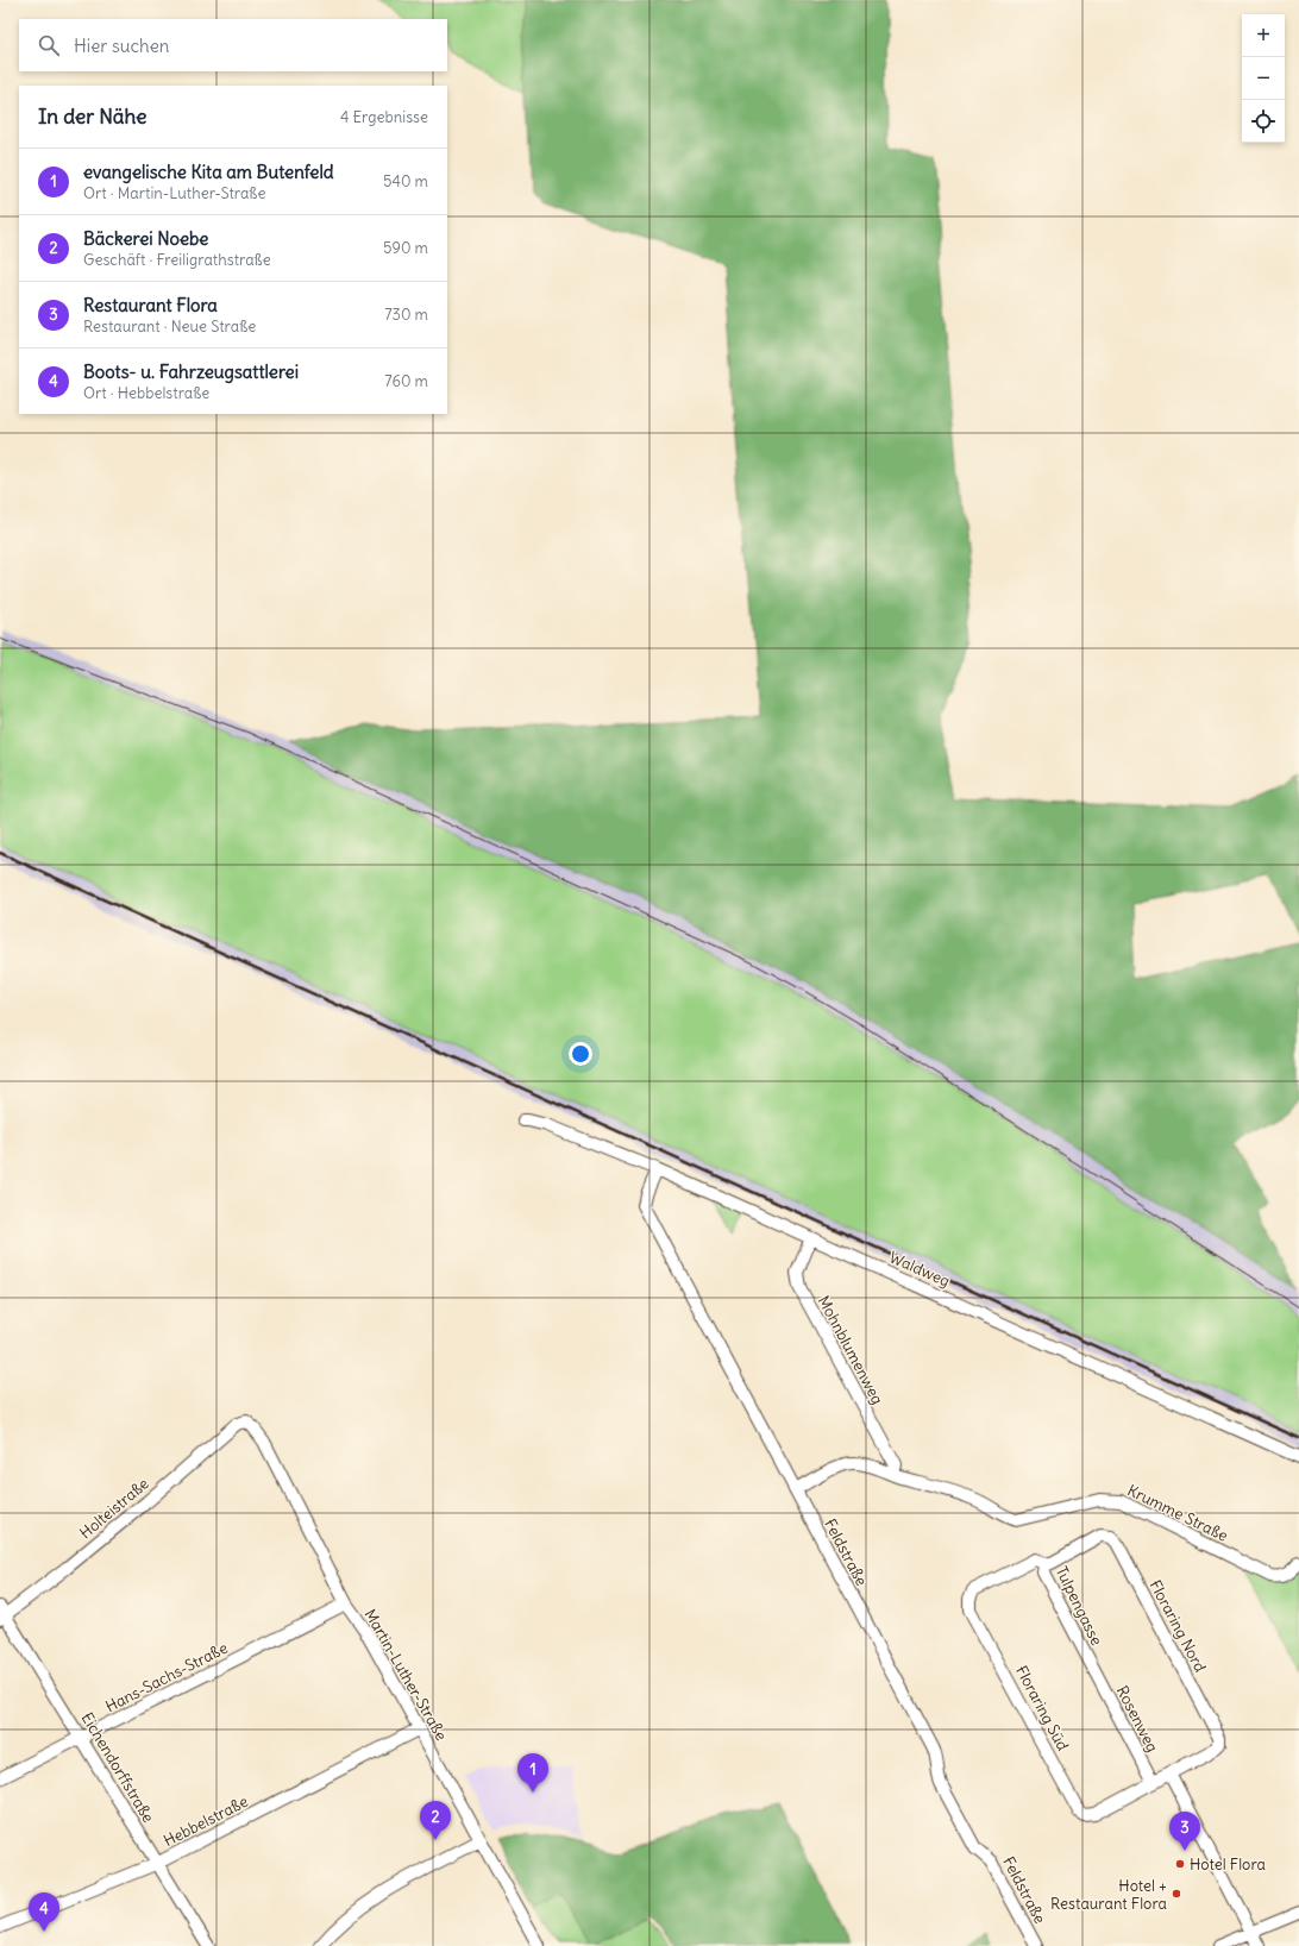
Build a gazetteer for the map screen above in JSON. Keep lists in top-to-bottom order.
{
  "streets": {
    "street": [
      "Waldweg",
      "Mohnblumenweg",
      "Holteistraße",
      "Krumme Straße",
      "Feldstraße",
      "Tulpengasse",
      "Floraring Nord",
      "Martin-Luther-Straße",
      "Hans-Sachs-Straße",
      "Floraring Süd",
      "Rosenweg",
      "Eichendorffstraße",
      "Hebbelstraße"
    ]
  },
  "crossings": [
    ["Waldweg", "Mohnblumenweg"],
    ["Waldweg", "Feldstraße"],
    ["Mohnblumenweg", "Krumme Straße"],
    ["Holteistraße", "Martin-Luther-Straße"],
    ["Holteistraße", "Eichendorffstraße"],
    ["Krumme Straße", "Feldstraße"],
    ["Tulpengasse", "Floraring Nord"],
    ["Tulpengasse", "Floraring Süd"],
    ["Tulpengasse", "Rosenweg"],
    ["Floraring Nord", "Floraring Süd"],
    ["Martin-Luther-Straße", "Hans-Sachs-Straße"],
    ["Martin-Luther-Straße", "Hebbelstraße"],
    ["Hans-Sachs-Straße", "Eichendorffstraße"],
    ["Floraring Süd", "Rosenweg"],
    ["Eichendorffstraße", "Hebbelstraße"]
  ],
  "places": ["Hotel Flora", "Hotel + Restaurant Flora"],
  "page": {
    "map_buttons": ["+", "−"],
    "search": "Hier suchen",
    "heading": ["In der Nähe", "4 Ergebnisse"],
    "list": [
      {
        "mark": "1",
        "name": "evangelische Kita am Butenfeld",
        "note": "Ort · Martin-Luther-Straße",
        "value": "540 m"
      },
      {
        "mark": "2",
        "name": "Bäckerei Noebe",
        "note": "Geschäft · Freiligrathstraße",
        "value": "590 m"
      },
      {
        "mark": "3",
        "name": "Restaurant Flora",
        "note": "Restaurant · Neue Straße",
        "value": "730 m"
      },
      {
        "mark": "4",
        "name": "Boots- u. Fahrzeugsattlerei",
        "note": "Ort · Hebbelstraße",
        "value": "760 m"
      }
    ],
    "pins": [
      "1",
      "2",
      "3",
      "4"
    ]
  }
}
